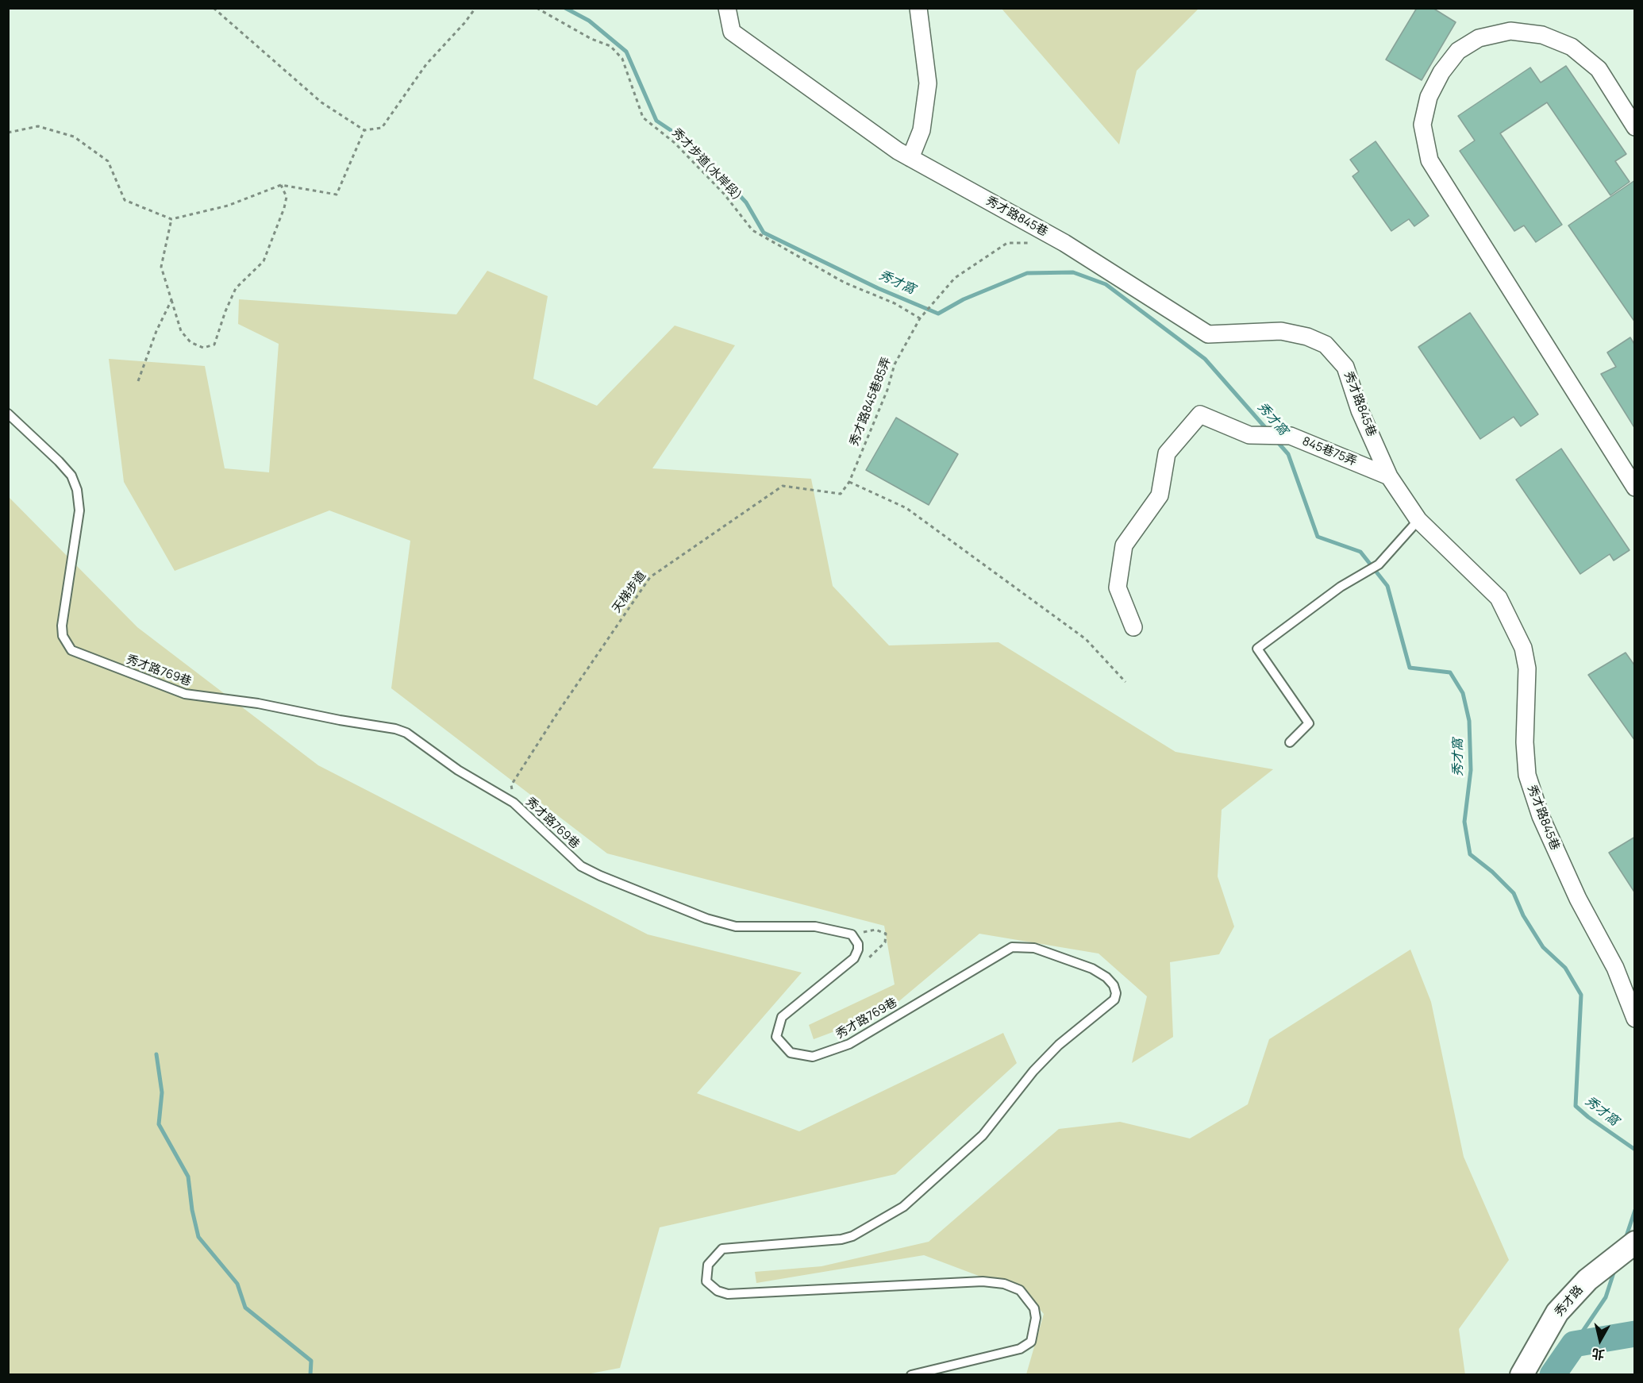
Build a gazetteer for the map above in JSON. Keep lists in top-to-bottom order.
{
  "streets": {
    "main road": ["秀才路"],
    "street": ["秀才路845巷", "845巷75弄"],
    "lane": ["秀才路769巷"],
    "path": ["秀才步道(水岸段)", "秀才路845巷85弄", "天梯步道"]
  },
  "crossings": [
    ["秀才步道(水岸段)", "秀才路845巷85弄"],
    ["秀才路845巷", "845巷75弄"],
    ["秀才路845巷85弄", "天梯步道"],
    ["天梯步道", "秀才路769巷"]
  ],
  "water": ["秀才窩"],
  "north": "bottom"
}
